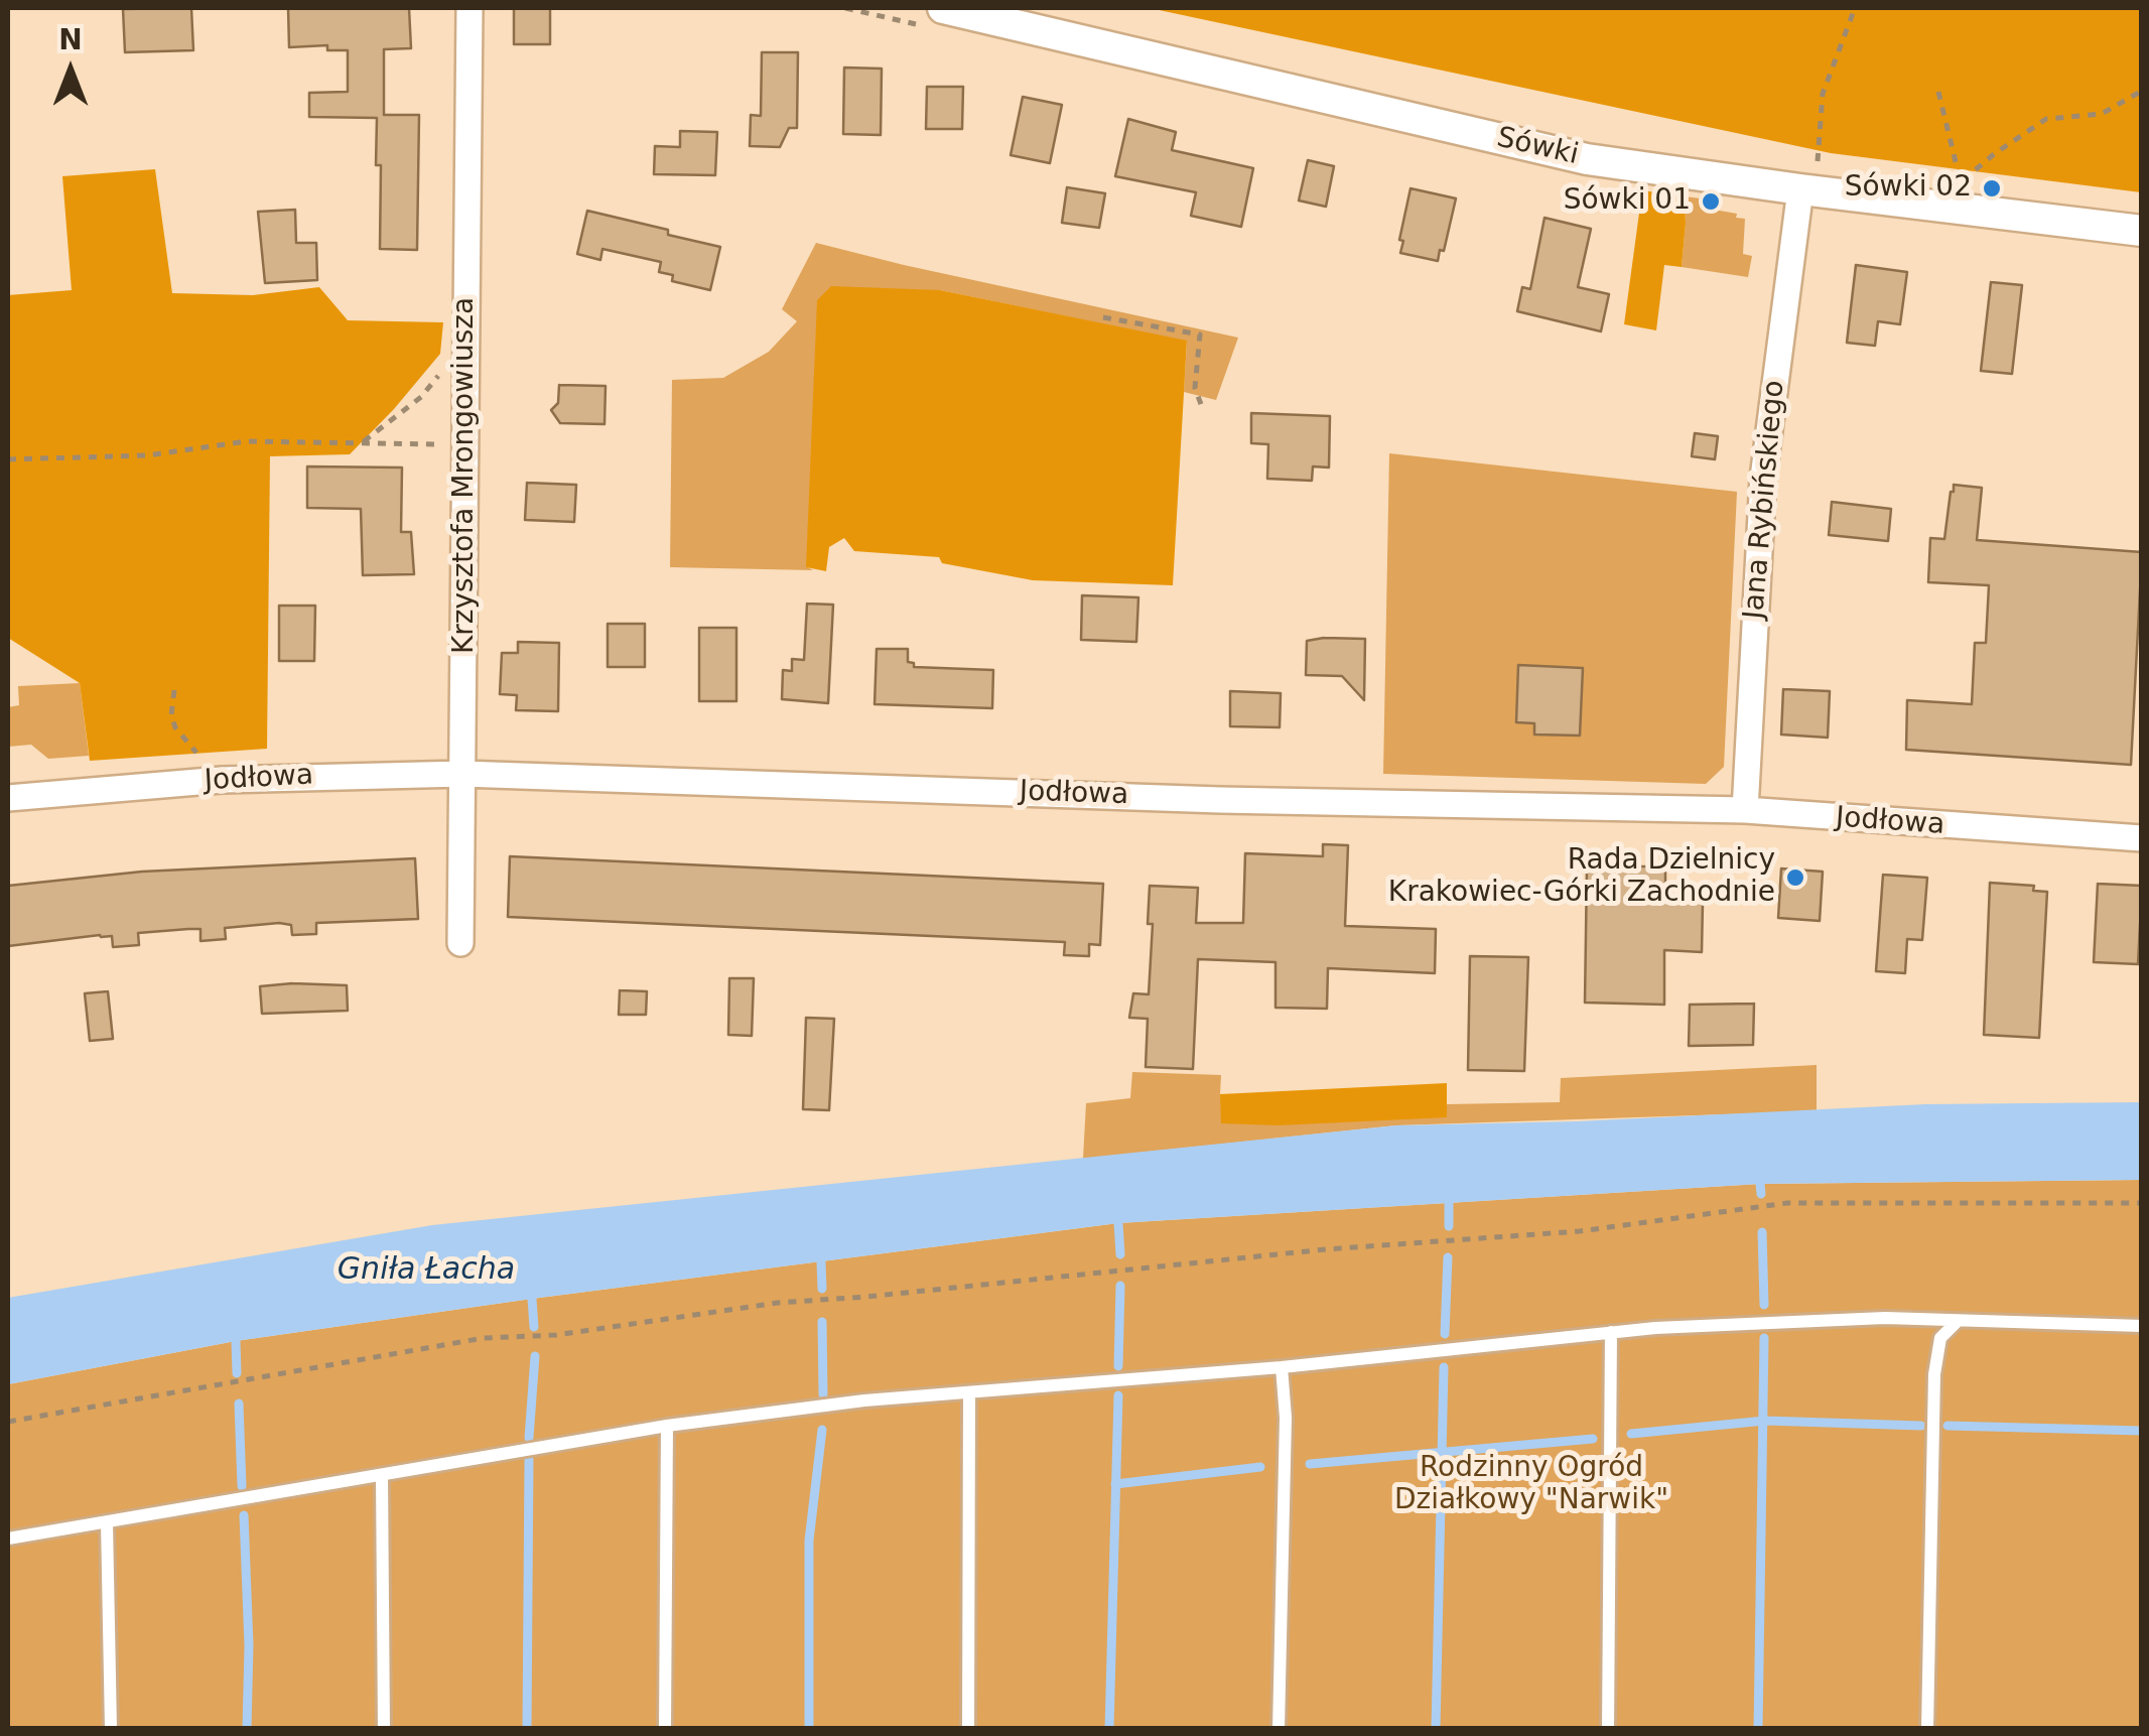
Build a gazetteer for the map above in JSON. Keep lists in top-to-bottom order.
{
  "streets": {
    "street": [
      "Sówki",
      "Krzysztofa Mrongowiusza",
      "Jana Rybińskiego",
      "Jodłowa"
    ]
  },
  "crossings": [
    ["Sówki", "Jana Rybińskiego"],
    ["Krzysztofa Mrongowiusza", "Jodłowa"],
    ["Jana Rybińskiego", "Jodłowa"]
  ],
  "water": ["Gniła Łacha"],
  "parks": ["Rodzinny Ogród Działkowy \"Narwik\""],
  "places": ["Sówki 02", "Sówki 01", "Rada Dzielnicy Krakowiec-Górki Zachodnie"],
  "north": "top"
}
